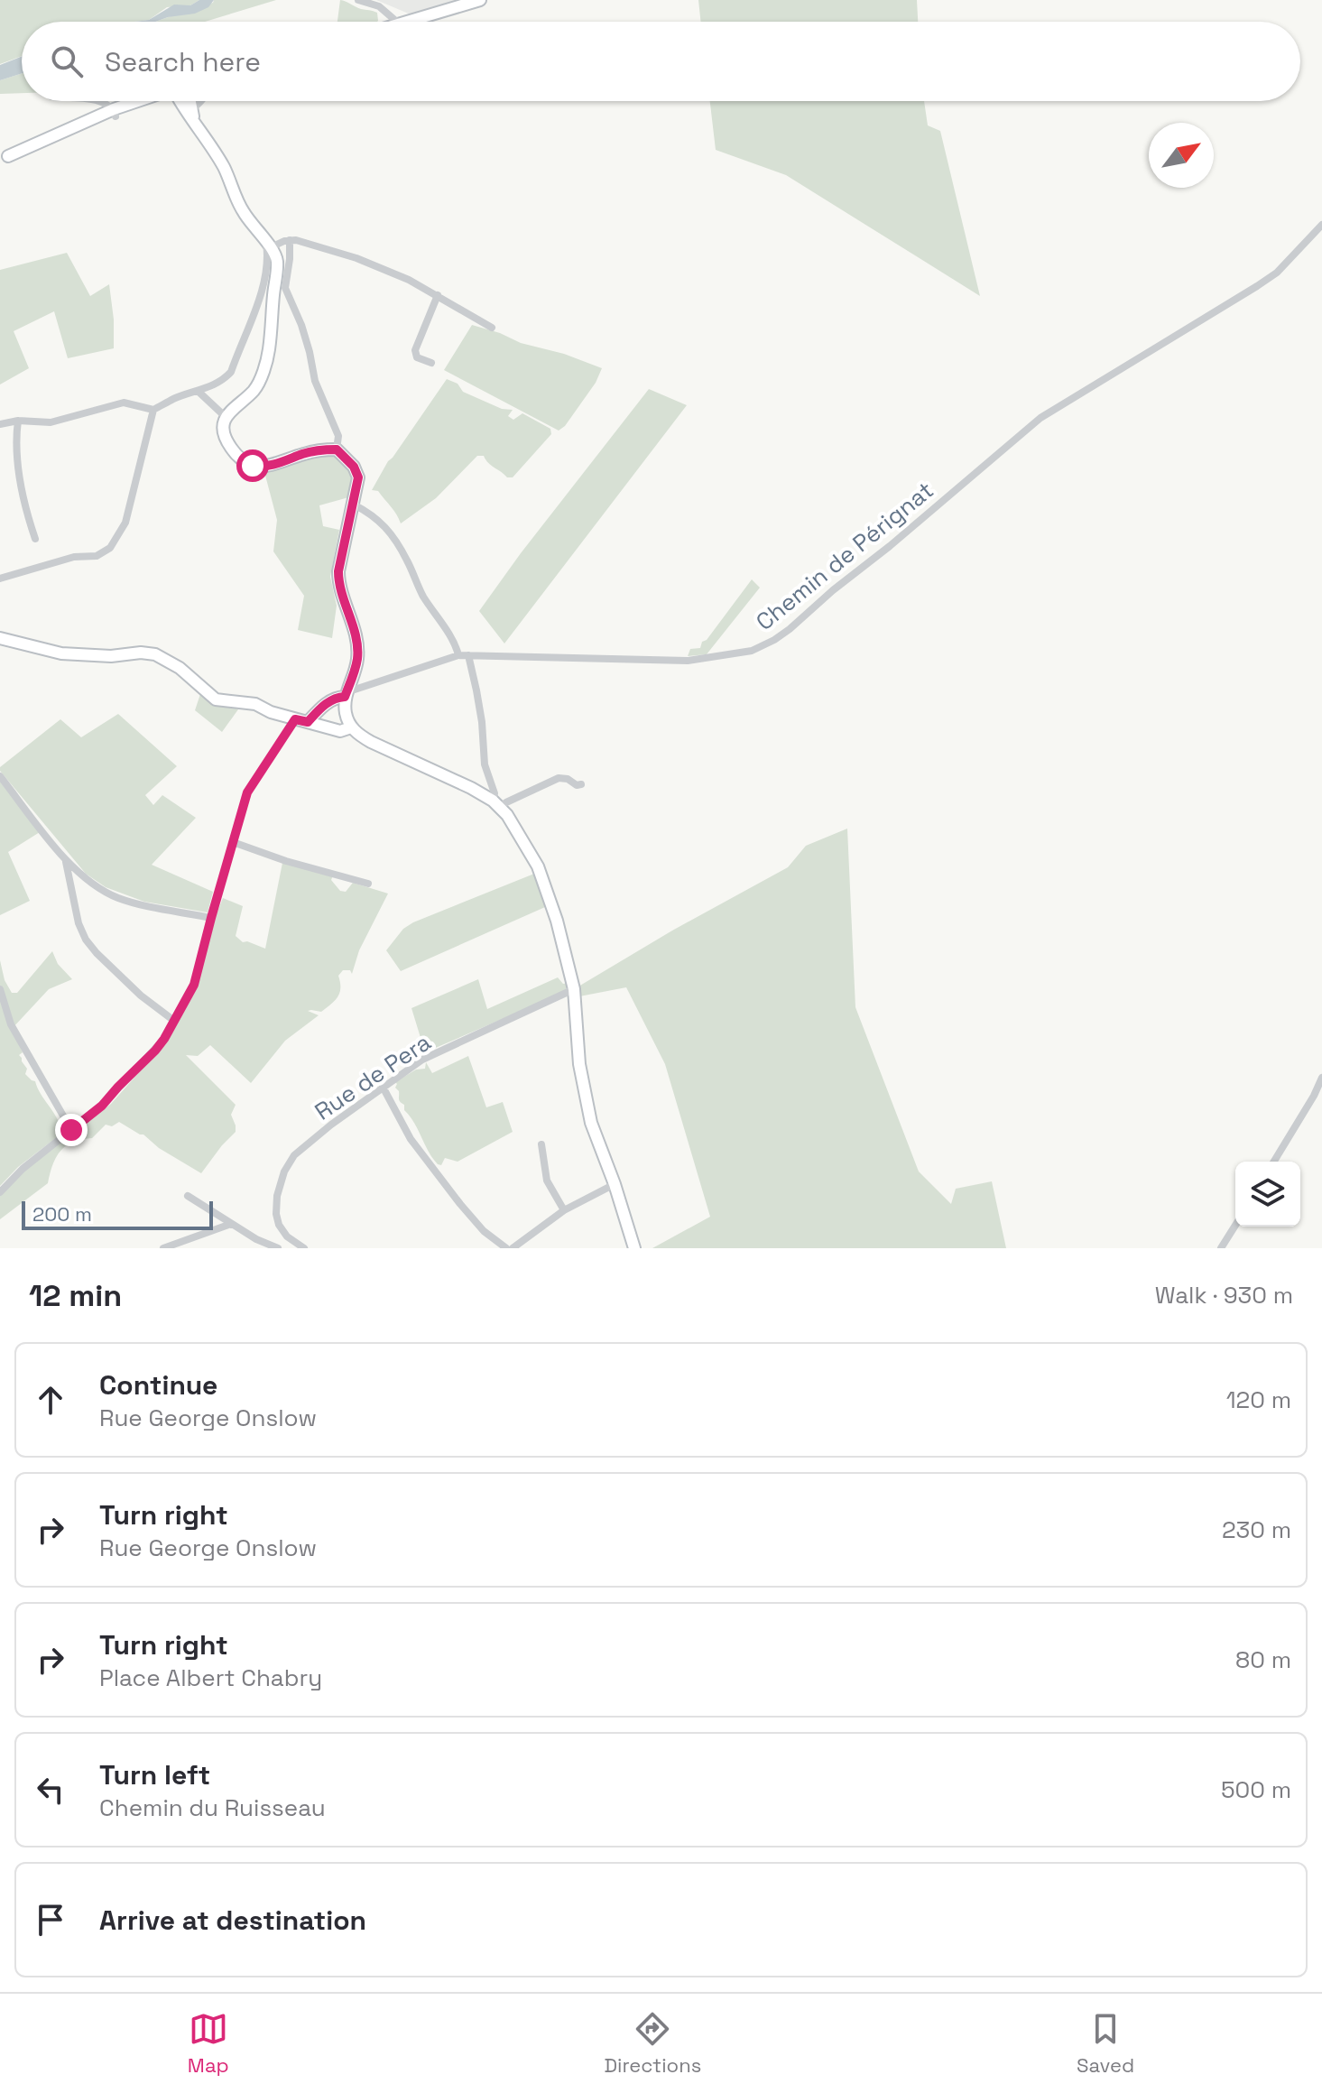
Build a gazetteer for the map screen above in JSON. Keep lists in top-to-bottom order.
{
  "streets": {
    "street": ["Chemin de Pérignat", "Rue de Pera"]
  },
  "scale_bar": "200 m",
  "north": "top right",
  "page": {
    "search": "Search here",
    "scale": "200 m",
    "heading": ["12 min", "Walk · 930 m"],
    "list": [
      ["Continue", "Rue George Onslow", "120 m"],
      ["Turn right", "Rue George Onslow", "230 m"],
      ["Turn right", "Place Albert Chabry", "80 m"],
      ["Turn left", "Chemin du Ruisseau", "500 m"],
      "Arrive at destination"
    ],
    "nav": ["Map", "Directions", "Saved"]
  }
}
